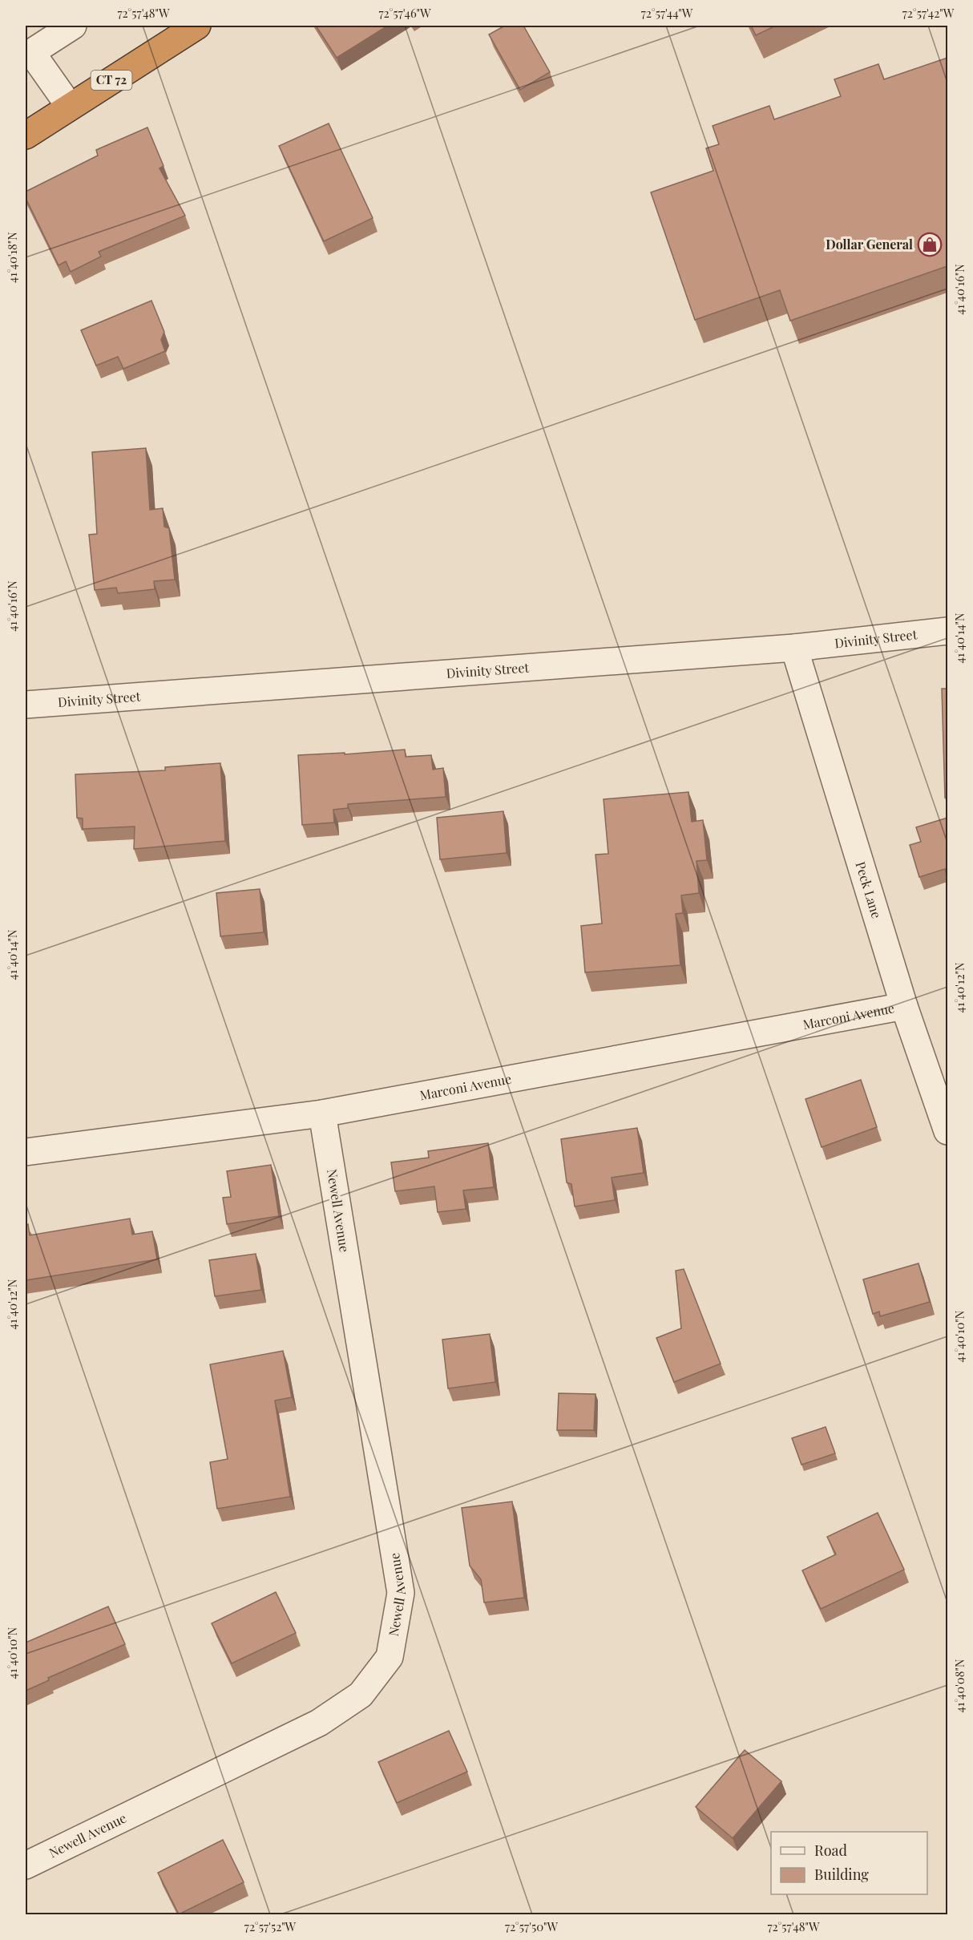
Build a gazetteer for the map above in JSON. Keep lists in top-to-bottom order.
{
  "streets": {
    "highway": ["CT 72"],
    "street": [
      "Divinity Street",
      "Peck Lane",
      "Marconi Avenue",
      "Newell Avenue"
    ]
  },
  "crossings": [
    ["Divinity Street", "Peck Lane"],
    ["Peck Lane", "Marconi Avenue"],
    ["Marconi Avenue", "Newell Avenue"]
  ],
  "places": {
    "shop": ["Dollar General"]
  },
  "legend": ["Road", "Building"],
  "coordinates": [
    "72°57'48\"W",
    "72°57'46\"W",
    "72°57'44\"W",
    "72°57'42\"W",
    "41°40'18\"N",
    "41°40'16\"N",
    "41°40'14\"N",
    "41°40'12\"N",
    "41°40'10\"N",
    "41°40'08\"N",
    "72°57'52\"W",
    "72°57'50\"W"
  ]
}
